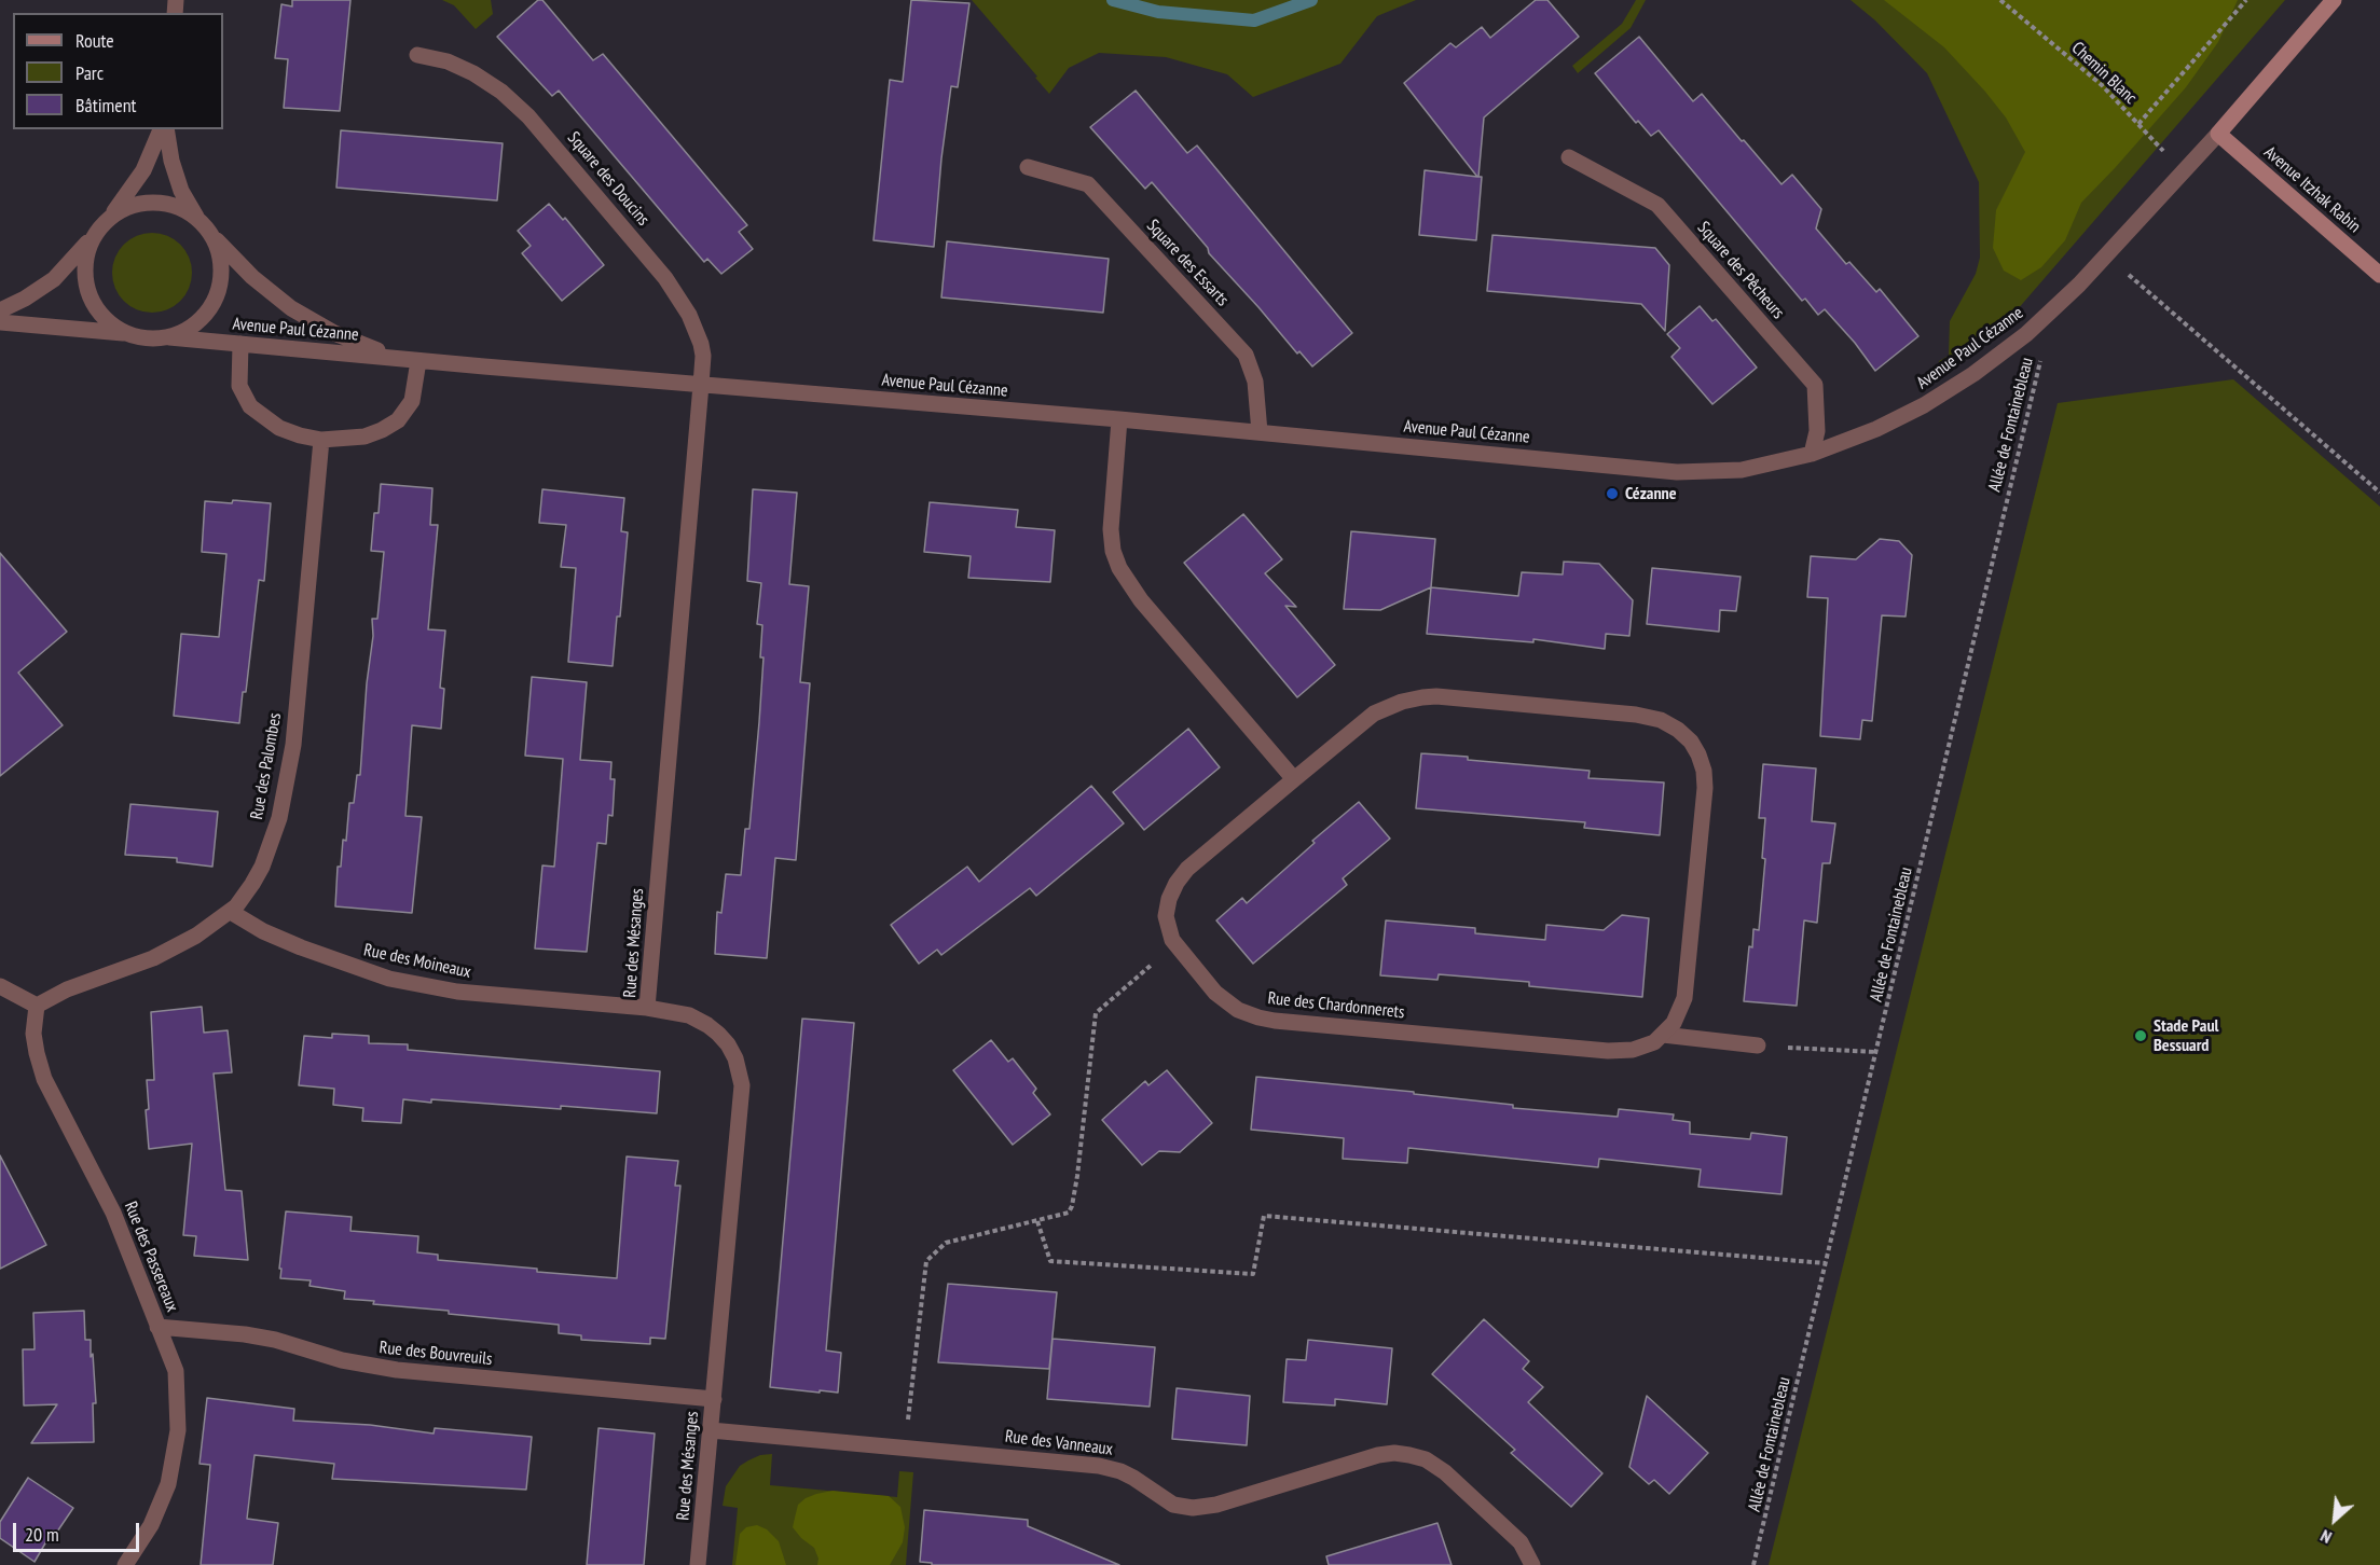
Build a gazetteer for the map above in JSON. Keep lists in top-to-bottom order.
{
  "streets": {
    "main road": ["Avenue Itzhak Rabin", "Avenue Paul Cézanne"],
    "street": [
      "Square des Doucins",
      "Square des Essarts",
      "Square des Pêcheurs",
      "Rue des Palombes",
      "Rue des Mésanges",
      "Rue des Moineaux",
      "Rue des Chardonnerets",
      "Rue des Passereaux",
      "Rue des Bouvreuils",
      "Rue des Vanneaux"
    ],
    "path": ["Chemin Blanc", "Allée de Fontainebleau"]
  },
  "crossings": [
    ["Chemin Blanc", "Avenue Paul Cézanne"],
    ["Square des Doucins", "Avenue Paul Cézanne"],
    ["Square des Doucins", "Rue des Mésanges"],
    ["Avenue Itzhak Rabin", "Avenue Paul Cézanne"],
    ["Square des Essarts", "Avenue Paul Cézanne"],
    ["Square des Pêcheurs", "Avenue Paul Cézanne"],
    ["Avenue Paul Cézanne", "Allée de Fontainebleau"],
    ["Avenue Paul Cézanne", "Rue des Mésanges"],
    ["Rue des Palombes", "Rue des Moineaux"],
    ["Rue des Palombes", "Rue des Passereaux"],
    ["Rue des Mésanges", "Rue des Moineaux"],
    ["Rue des Mésanges", "Rue des Bouvreuils"],
    ["Rue des Mésanges", "Rue des Vanneaux"],
    ["Rue des Passereaux", "Rue des Bouvreuils"]
  ],
  "places": ["Cézanne", "Stade Paul Bessuard"],
  "legend": ["Route", "Parc", "Bâtiment"],
  "scale_bar": "20 m",
  "north": "bottom left"
}
